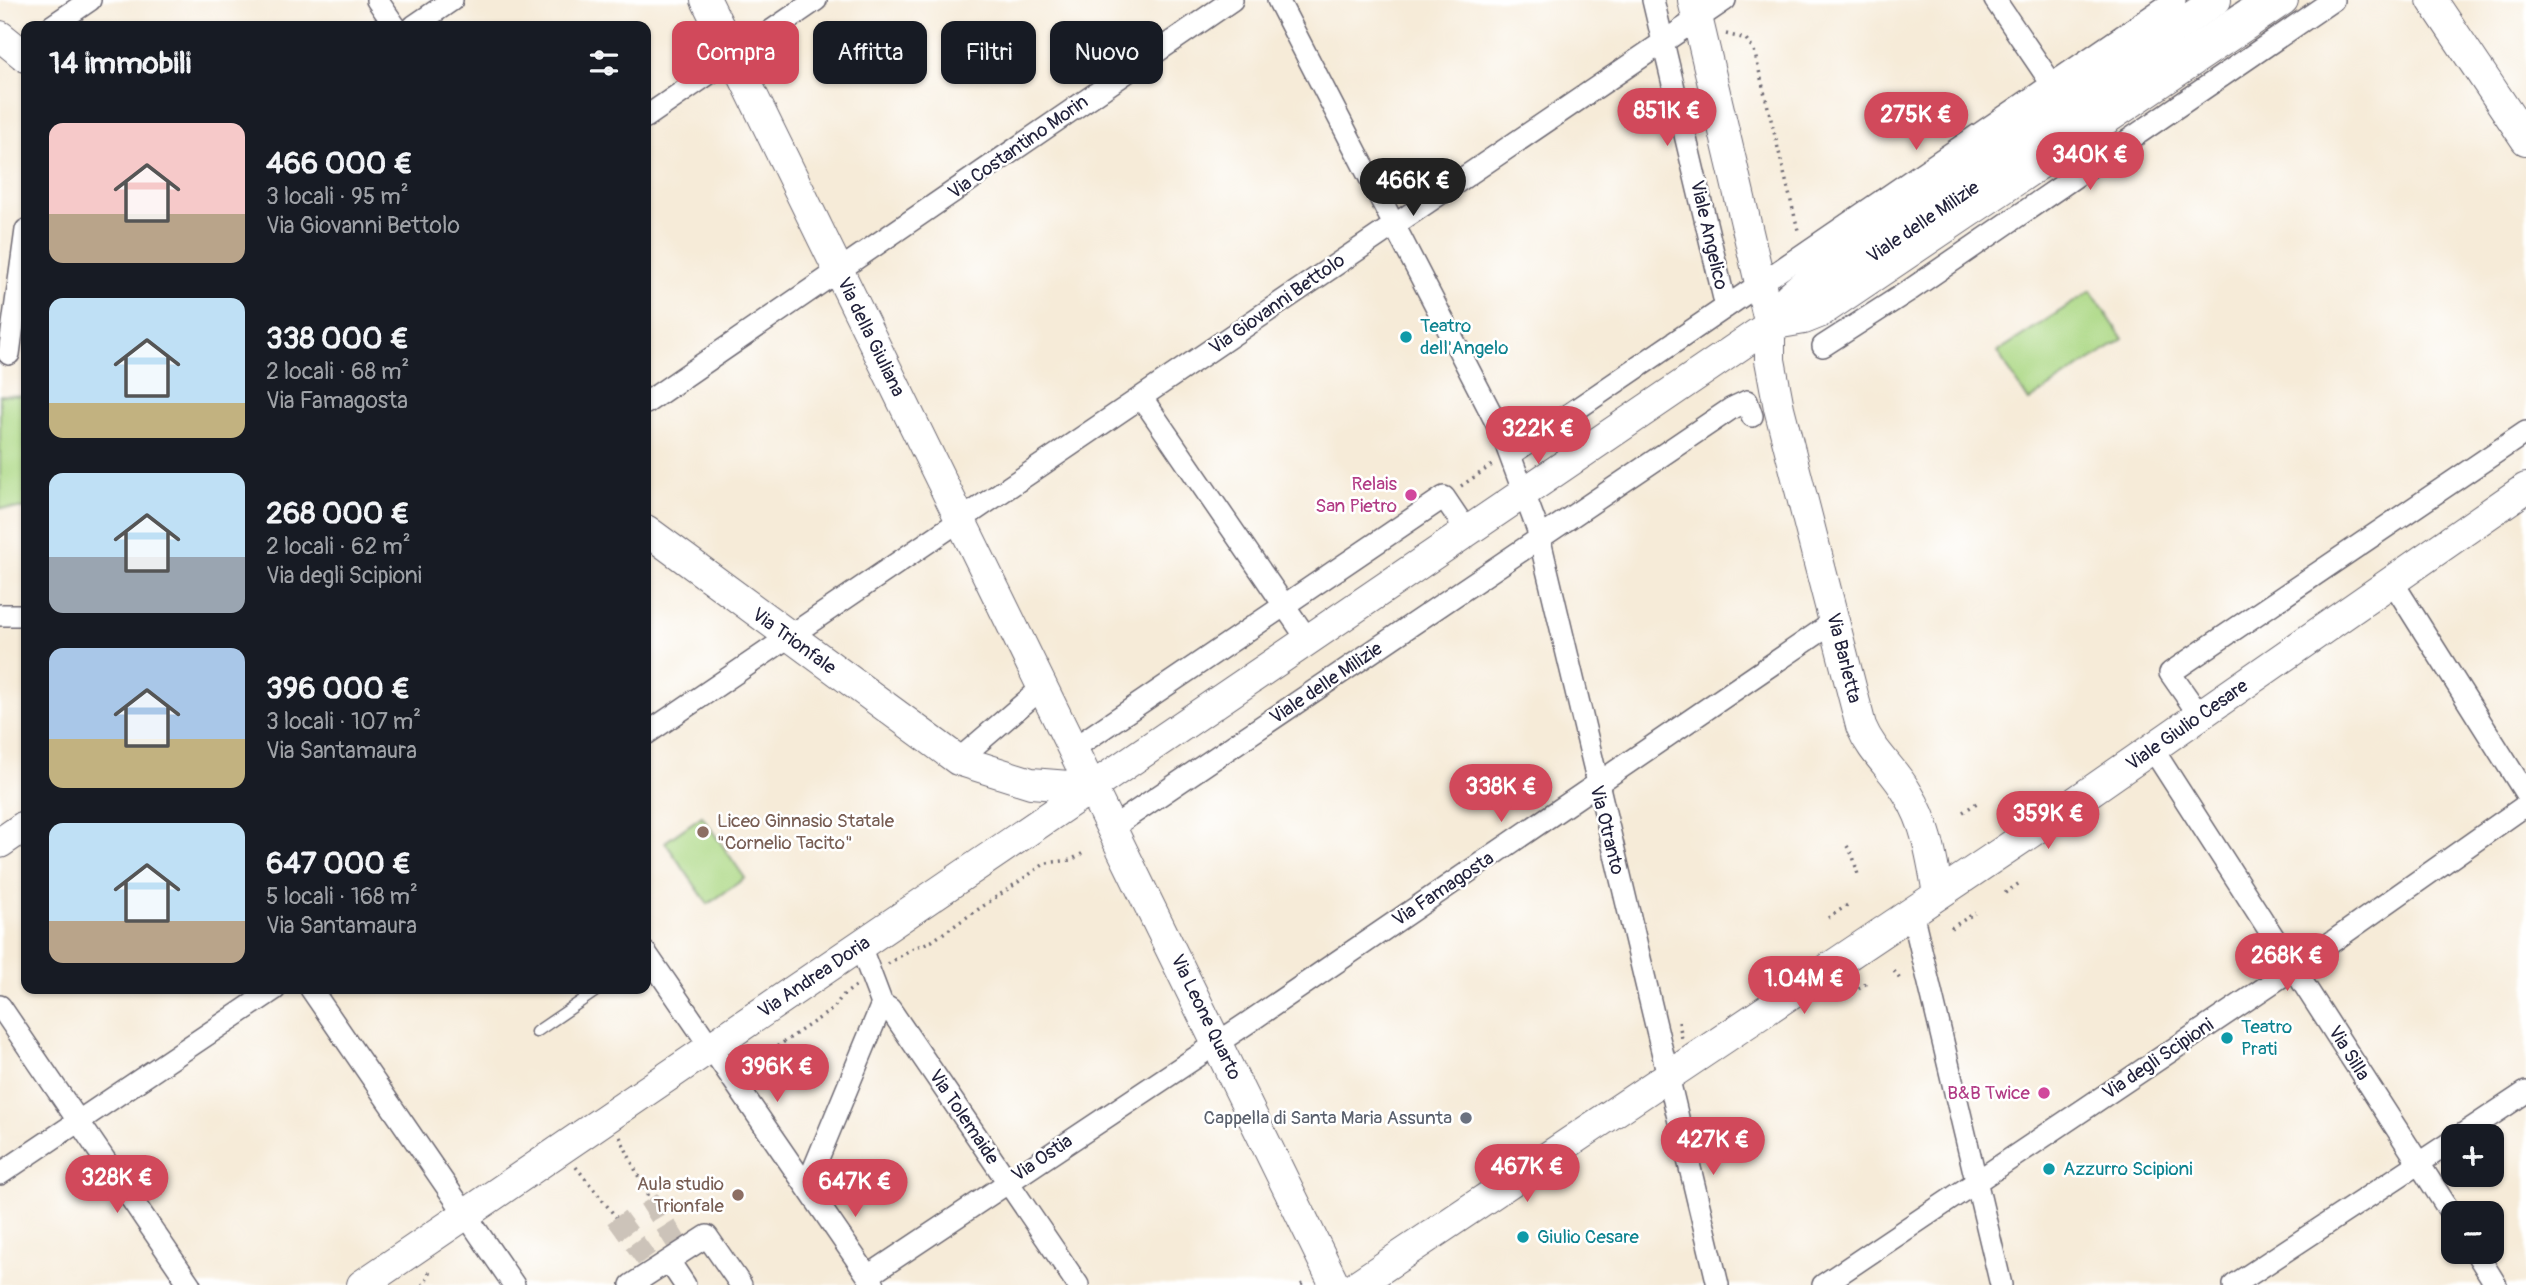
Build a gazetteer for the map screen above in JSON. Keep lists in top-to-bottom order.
{
  "streets": {
    "street": [
      "Via Costantino Morin",
      "Viale delle Milizie",
      "Viale Angelico",
      "Via Giovanni Bettolo",
      "Via della Giuliana",
      "Via Trionfale",
      "Via Barletta",
      "Viale Giulio Cesare",
      "Via Otranto",
      "Via Famagosta",
      "Via Andrea Doria",
      "Via Leone Quarto",
      "Via Silla",
      "Via degli Scipioni",
      "Via Tolemaide",
      "Via Ostia"
    ]
  },
  "crossings": [
    ["Via Costantino Morin", "Via della Giuliana"],
    ["Viale delle Milizie", "Viale Angelico"],
    ["Viale delle Milizie", "Via Trionfale"],
    ["Viale delle Milizie", "Via Barletta"],
    ["Viale delle Milizie", "Via Otranto"],
    ["Viale delle Milizie", "Via Andrea Doria"],
    ["Viale delle Milizie", "Via Leone Quarto"],
    ["Viale Angelico", "Via Giovanni Bettolo"],
    ["Viale Angelico", "Via Barletta"],
    ["Via Giovanni Bettolo", "Via della Giuliana"],
    ["Via Giovanni Bettolo", "Via Trionfale"],
    ["Via della Giuliana", "Via Leone Quarto"],
    ["Via Trionfale", "Via Andrea Doria"],
    ["Via Trionfale", "Via Leone Quarto"],
    ["Via Barletta", "Viale Giulio Cesare"],
    ["Via Barletta", "Via Famagosta"],
    ["Viale Giulio Cesare", "Via Otranto"],
    ["Viale Giulio Cesare", "Via Silla"],
    ["Via Otranto", "Via Famagosta"],
    ["Via Famagosta", "Via Leone Quarto"],
    ["Via Famagosta", "Via Ostia"],
    ["Via Andrea Doria", "Via Leone Quarto"],
    ["Via Andrea Doria", "Via Tolemaide"],
    ["Via Leone Quarto", "Via Ostia"],
    ["Via Silla", "Via degli Scipioni"],
    ["Via Tolemaide", "Via Ostia"]
  ],
  "places": [
    "Teatro dell'Angelo",
    "Relais San Pietro",
    "Liceo Ginnasio Statale \"Cornelio Tacito\"",
    "Teatro Prati",
    "B&B Twice",
    "Cappella di Santa Maria Assunta",
    "Azzurro Scipioni",
    "Aula studio Trionfale",
    "Giulio Cesare"
  ],
  "page": {
    "chip": [
      "Compra",
      "Affitta",
      "Filtri",
      "Nuovo"
    ],
    "heading": "14 immobili",
    "price": [
      "851K €",
      "275K €",
      "340K €",
      "466K €",
      "322K €",
      "338K €",
      "359K €",
      "268K €",
      "1.04M €",
      "396K €",
      "427K €",
      "467K €",
      "328K €",
      "647K €"
    ],
    "list": [
      {
        "name": "466 000 €",
        "note": "3 locali · 95 m² · Via Giovanni Bettolo"
      },
      {
        "name": "338 000 €",
        "note": "2 locali · 68 m² · Via Famagosta"
      },
      {
        "name": "268 000 €",
        "note": "2 locali · 62 m² · Via degli Scipioni"
      },
      {
        "name": "396 000 €",
        "note": "3 locali · 107 m² · Via Santamaura"
      },
      {
        "name": "647 000 €",
        "note": "5 locali · 168 m² · Via Santamaura"
      }
    ],
    "map_buttons": ["+", "−"]
  }
}
